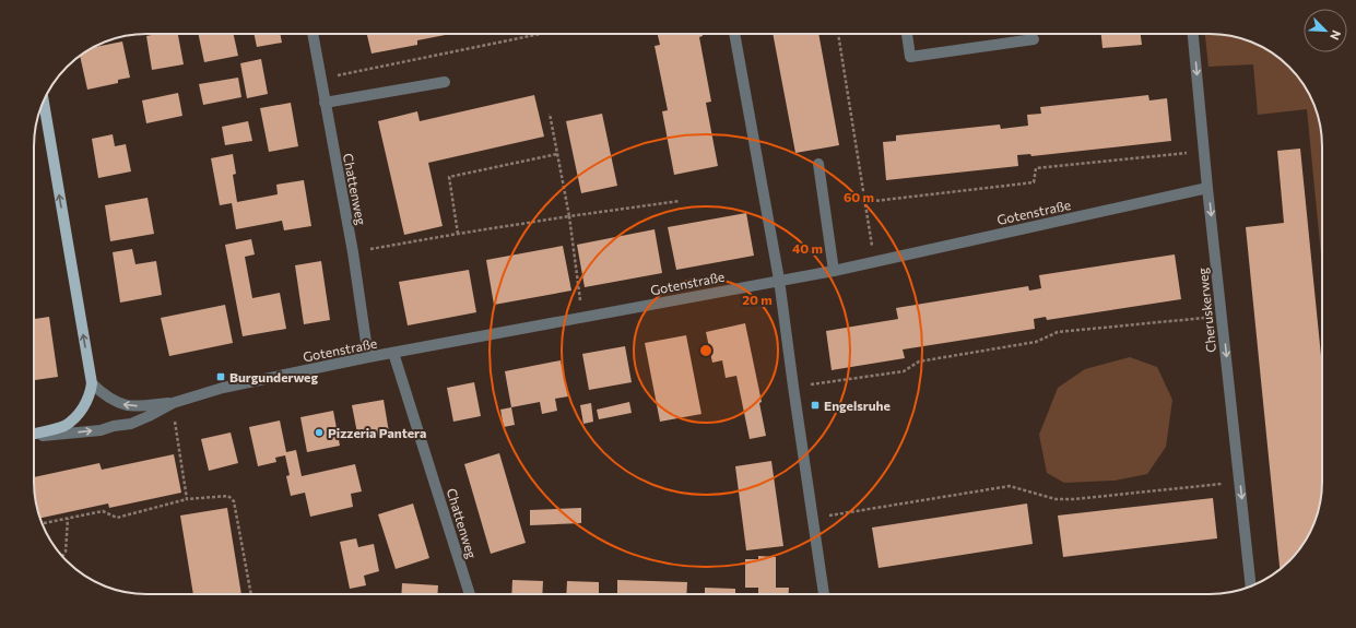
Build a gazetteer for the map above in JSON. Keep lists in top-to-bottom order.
{
  "streets": {
    "street": ["Chattenweg", "Gotenstraße", "Cheruskerweg"]
  },
  "crossings": [
    ["Chattenweg", "Gotenstraße"],
    ["Gotenstraße", "Cheruskerweg"]
  ],
  "one_way": ["Cheruskerweg"],
  "places": {
    "transit": ["Burgunderweg", "Engelsruhe"],
    "other": ["Pizzeria Pantera"]
  },
  "north": "bottom right",
  "rings": ["60 m", "40 m", "20 m"]
}
